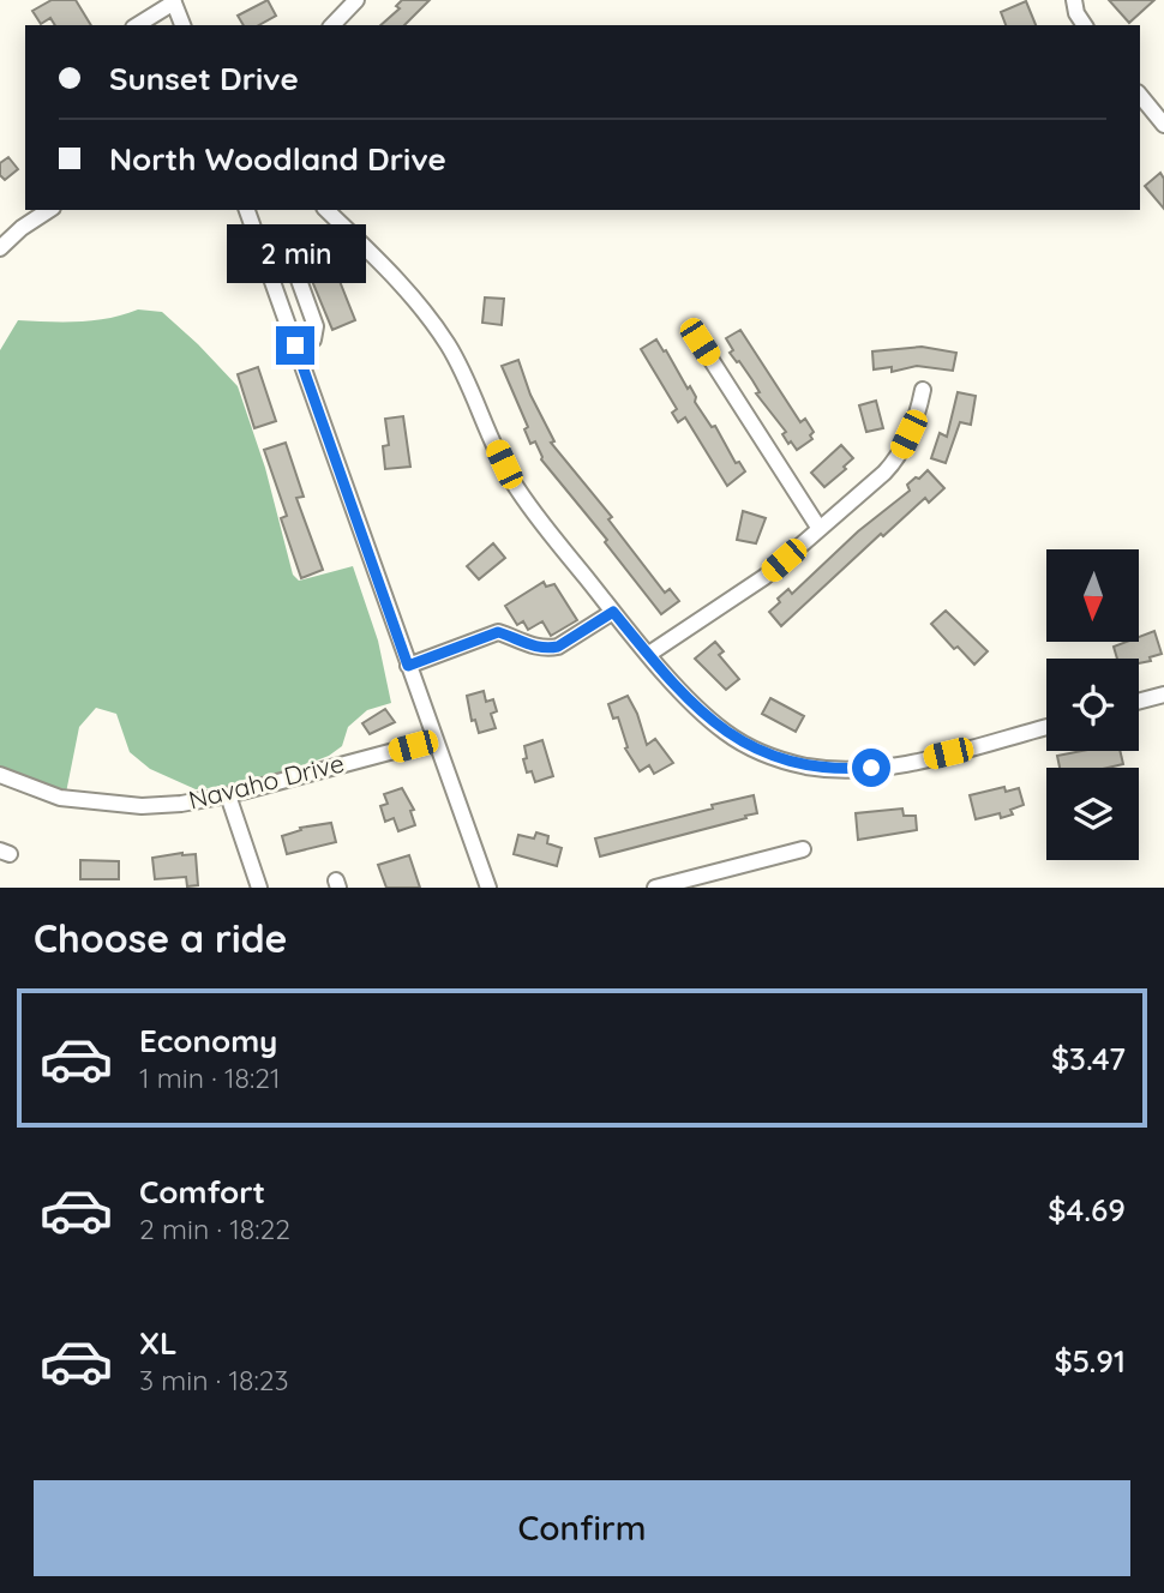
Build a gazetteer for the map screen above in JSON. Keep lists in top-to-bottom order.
{
  "streets": {
    "street": ["Navaho Drive"]
  },
  "north": "bottom",
  "page": {
    "banner": ["Sunset Drive", "North Woodland Drive"],
    "bubble": "2 min",
    "heading": "Choose a ride",
    "list": [
      {
        "name": "Economy",
        "note": "1 min · 18:21",
        "value": "$3.47"
      },
      {
        "name": "Comfort",
        "note": "2 min · 18:22",
        "value": "$4.69"
      },
      {
        "name": "XL",
        "note": "3 min · 18:23",
        "value": "$5.91"
      }
    ],
    "buttons": "Confirm"
  }
}
